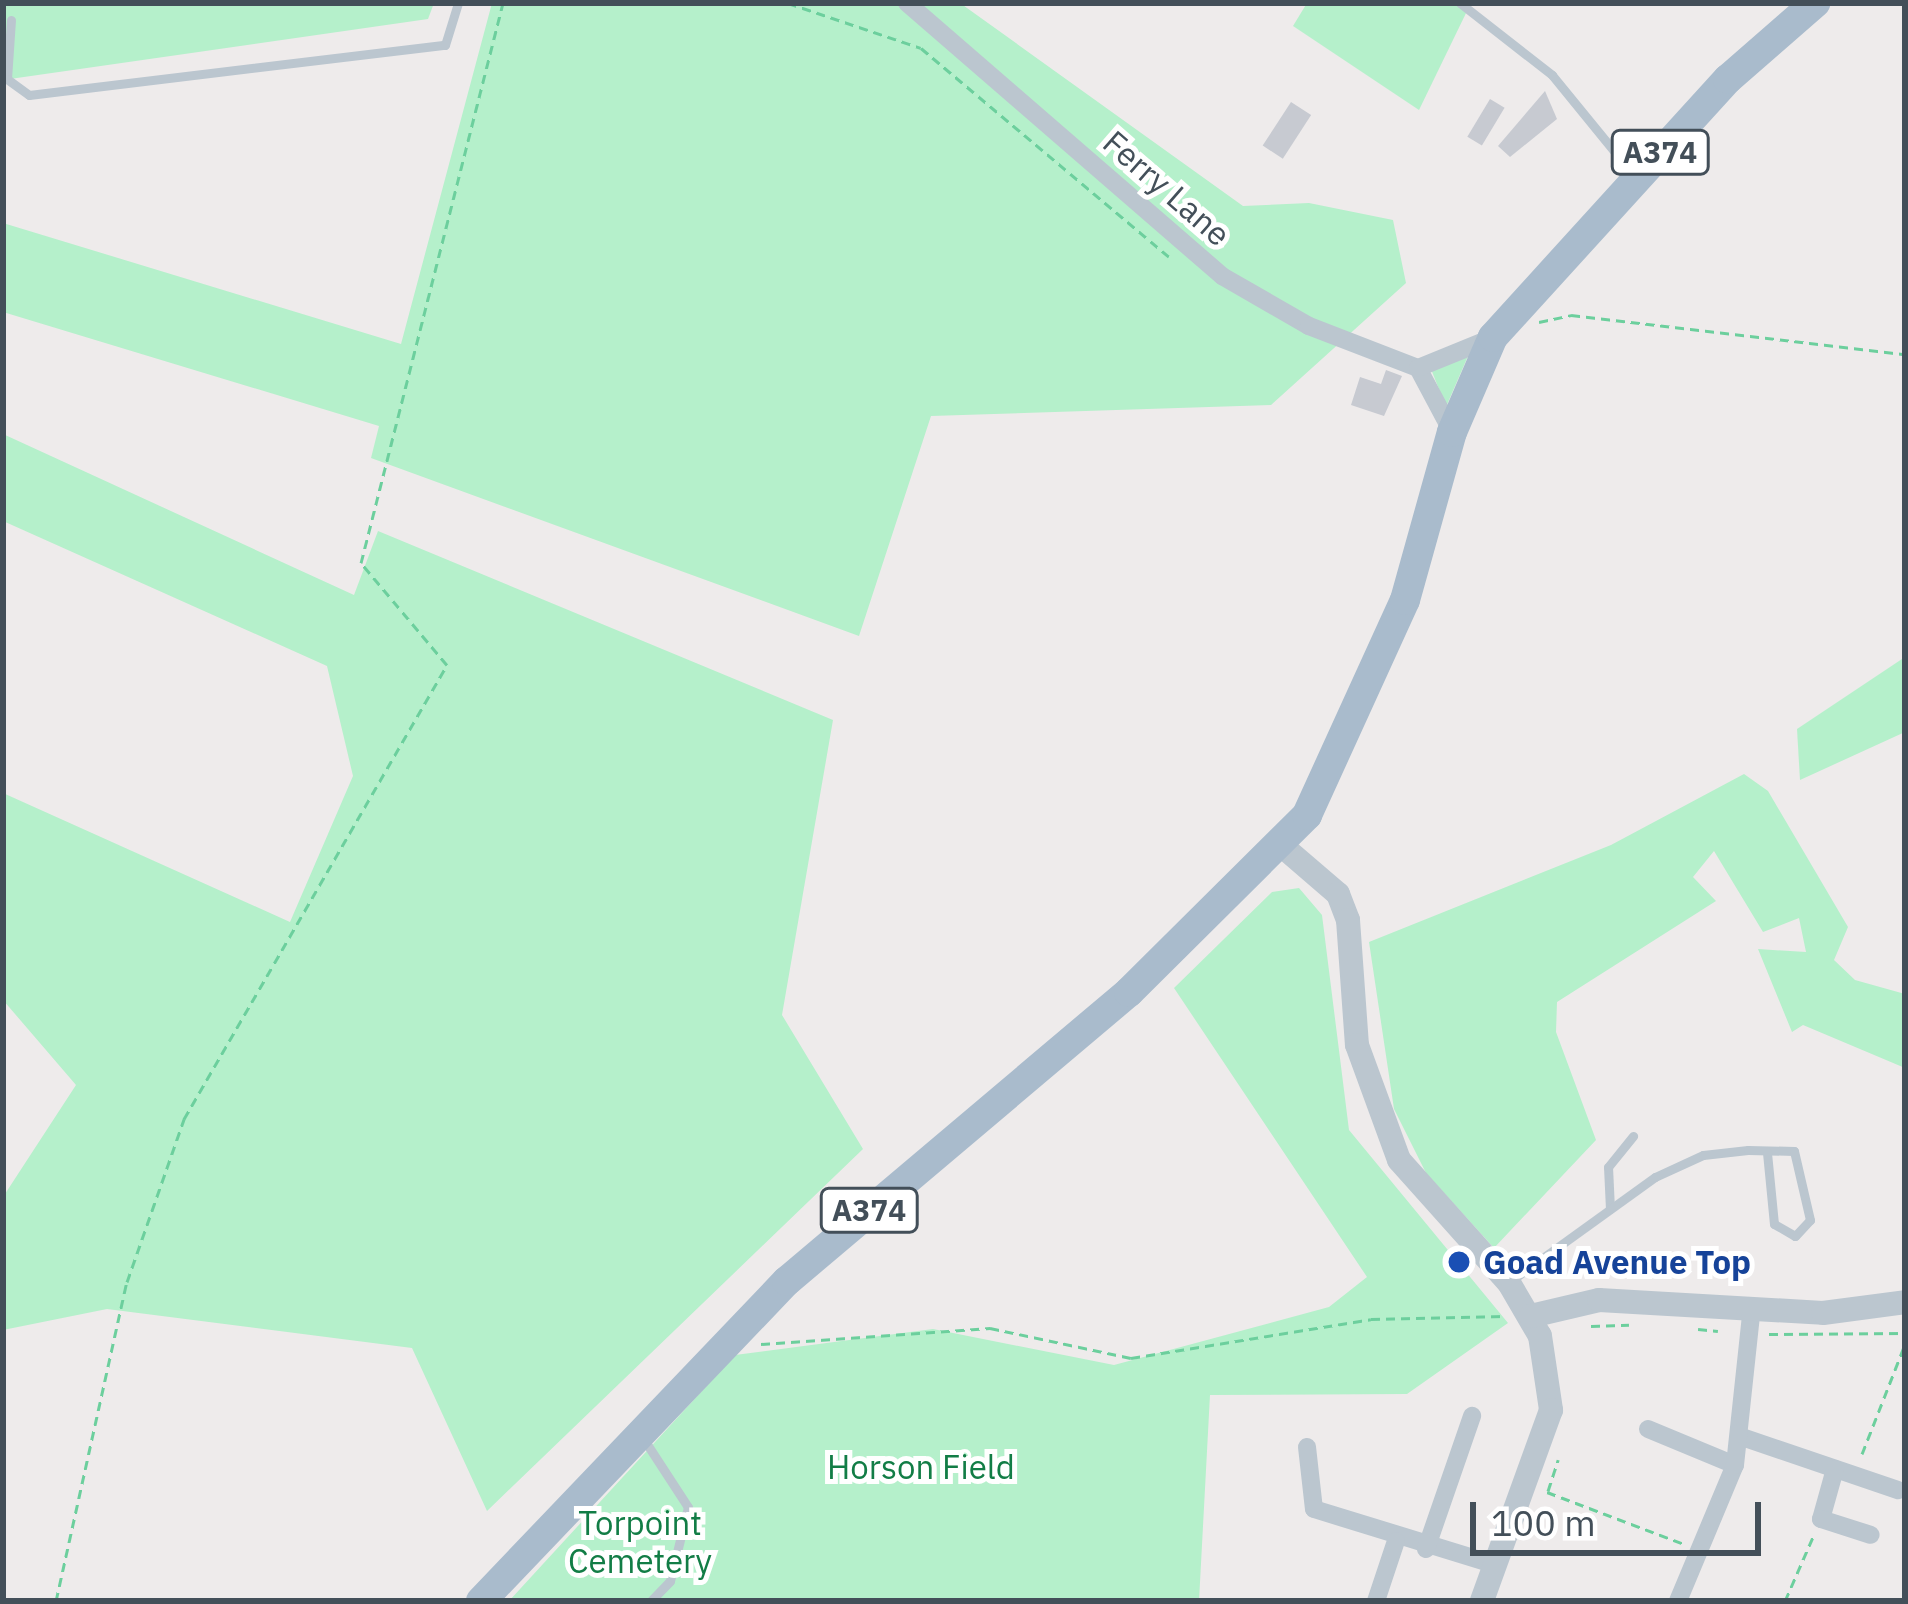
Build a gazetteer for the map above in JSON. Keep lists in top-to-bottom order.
{
  "streets": {
    "main road": ["A374"],
    "street": ["Ferry Lane"]
  },
  "parks": ["Horson Field", "Torpoint Cemetery"],
  "places": ["Goad Avenue Top"],
  "scale_bar": "100 m"
}
